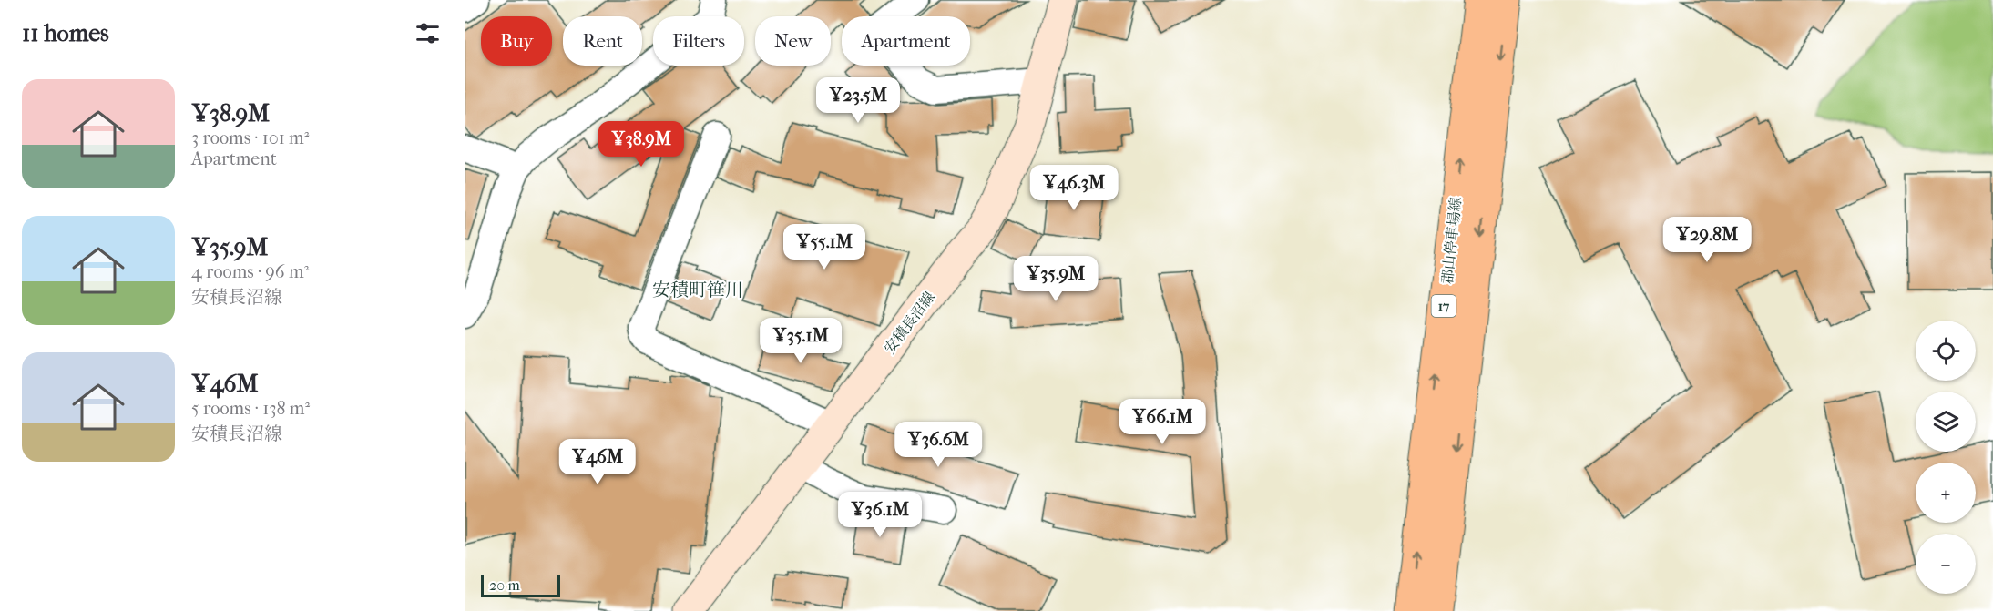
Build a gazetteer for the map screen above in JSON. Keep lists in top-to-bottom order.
{
  "streets": {
    "main road": ["郡山停車場線", "17", "安積長沼線"]
  },
  "districts": ["安積町笹川"],
  "scale_bar": "20 m",
  "page": {
    "heading": "11 homes",
    "chip": [
      "Buy",
      "Rent",
      "Filters",
      "New",
      "Apartment"
    ],
    "list": [
      {
        "name": "¥38.9M",
        "note": "3 rooms · 101 m² · Apartment"
      },
      {
        "name": "¥35.9M",
        "note": "4 rooms · 96 m² · 安積長沼線"
      },
      {
        "name": "¥46M",
        "note": "5 rooms · 138 m² · 安積長沼線"
      }
    ],
    "price": [
      "¥23.5M",
      "¥38.9M",
      "¥46.3M",
      "¥29.8M",
      "¥55.1M",
      "¥35.9M",
      "¥35.1M",
      "¥66.1M",
      "¥36.6M",
      "¥46M",
      "¥36.1M"
    ],
    "map_buttons": ["+", "−"],
    "scale": "20 m"
  }
}
